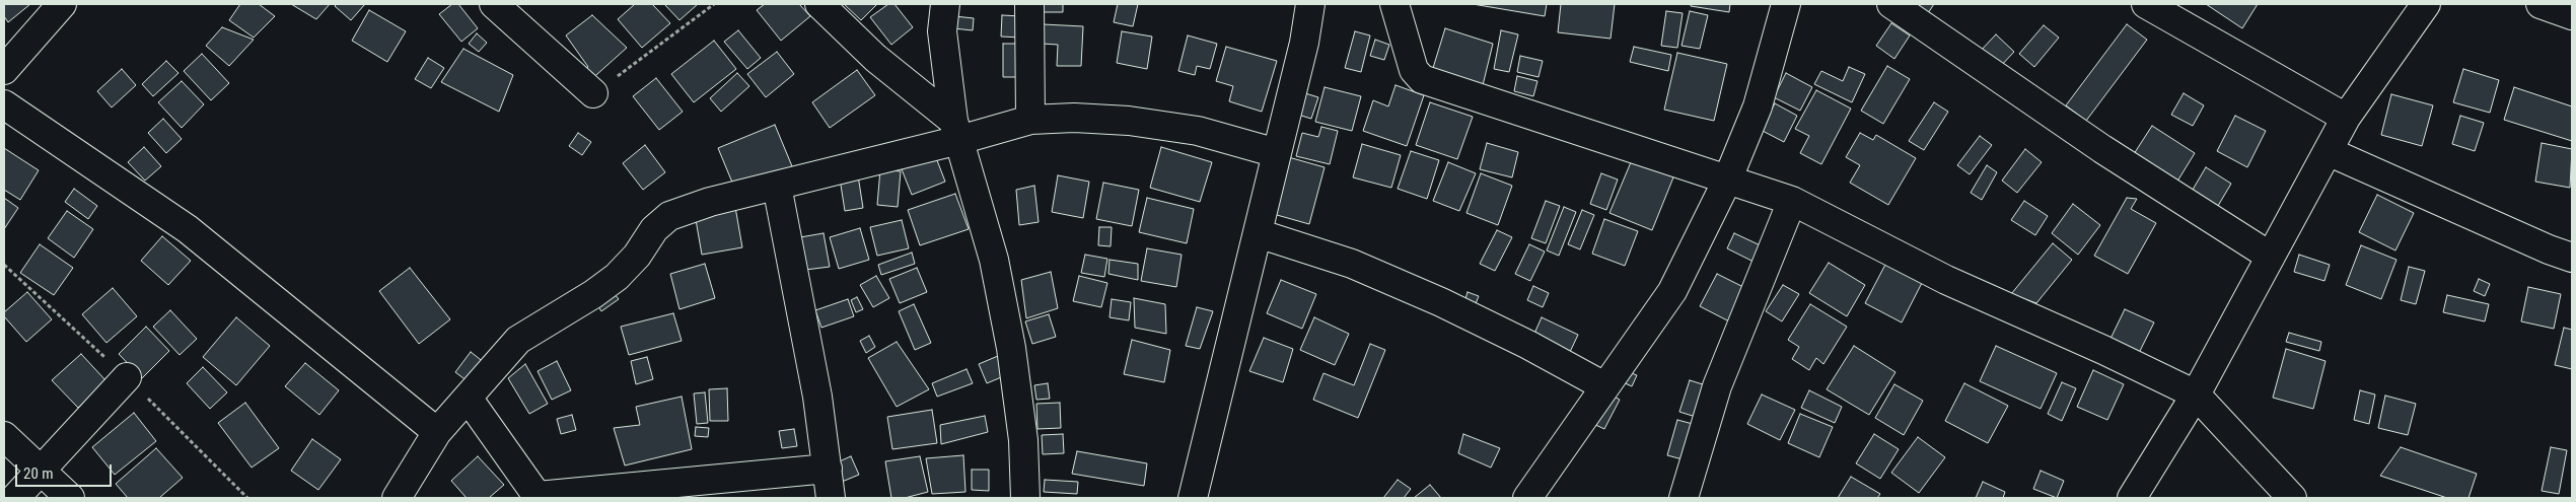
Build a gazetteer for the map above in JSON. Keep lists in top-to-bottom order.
{
  "scale_bar": "20 m"
}
